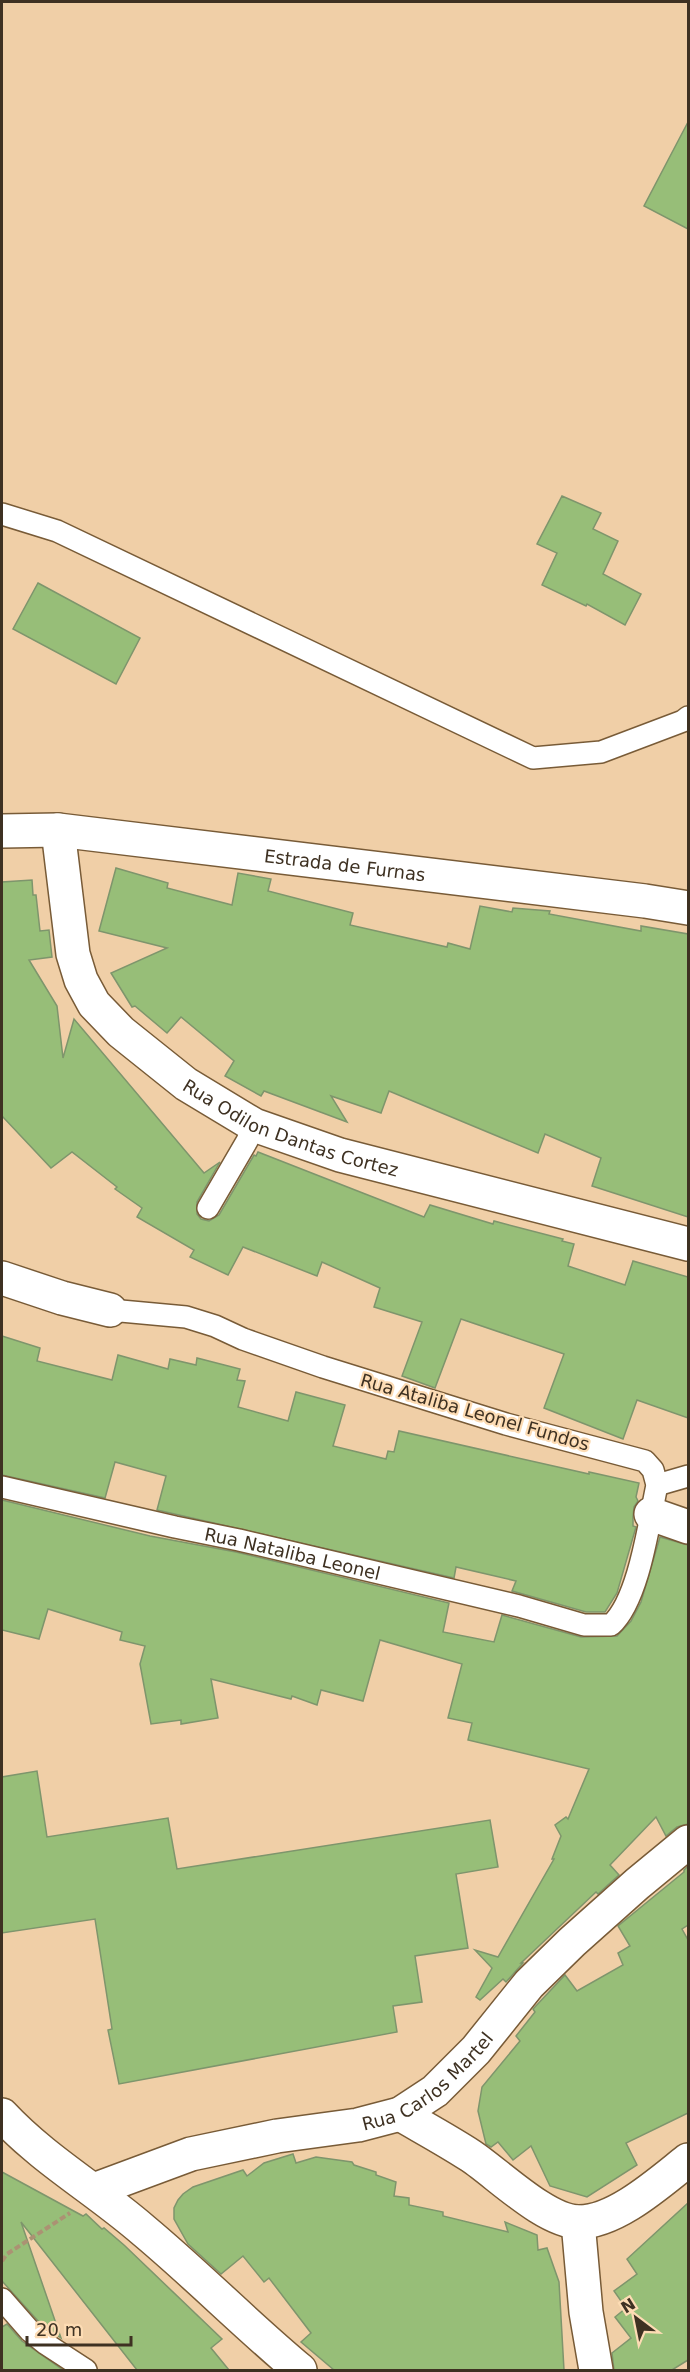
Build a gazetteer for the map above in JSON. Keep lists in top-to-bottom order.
{
  "streets": {
    "street": ["Estrada de Furnas", "Rua Odilon Dantas Cortez", "Rua Carlos Martel"],
    "lane": ["Rua Ataliba Leonel Fundos", "Rua Nataliba Leonel"]
  },
  "crossings": [
    ["Estrada de Furnas", "Rua Odilon Dantas Cortez"],
    ["Rua Ataliba Leonel Fundos", "Rua Nataliba Leonel"]
  ],
  "scale_bar": "20 m",
  "north": "top left"
}
